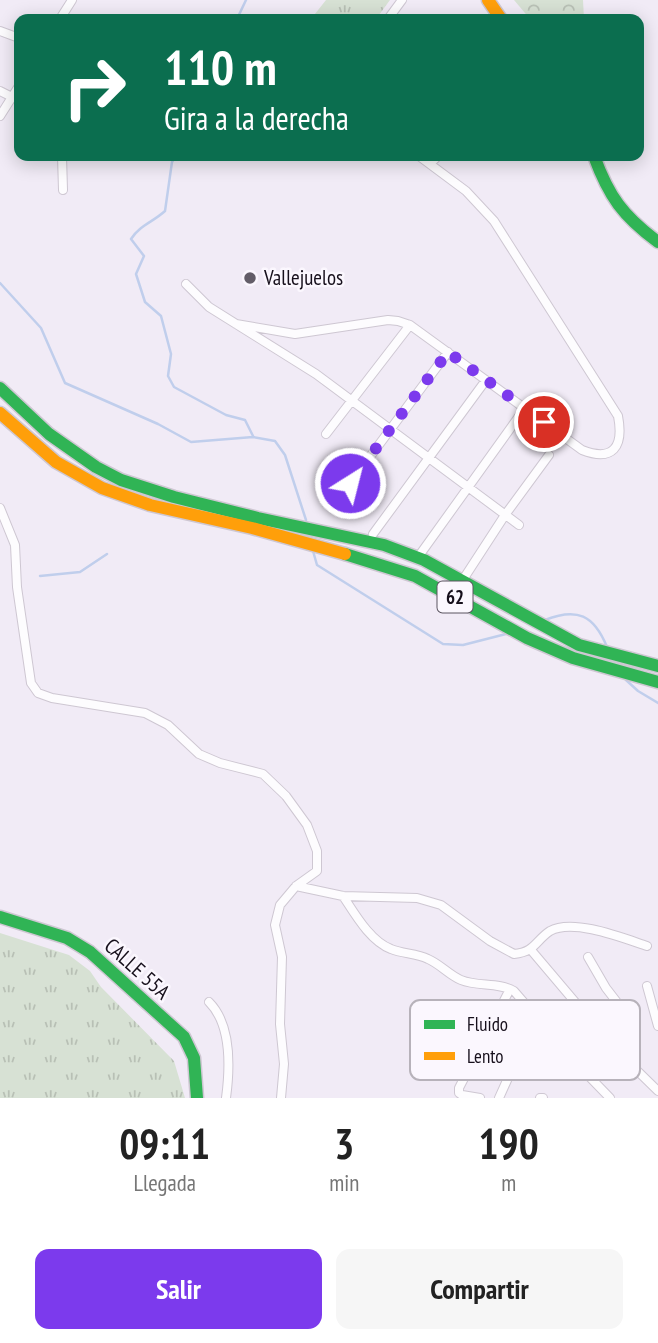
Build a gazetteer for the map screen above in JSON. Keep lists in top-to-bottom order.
{
  "streets": {
    "main road": ["62", "CALLE 55A"]
  },
  "places": ["Vallejuelos"],
  "legend": ["Fluido", "Lento"],
  "page": {
    "turn": ["110 m", "Gira a la derecha"],
    "eta": [
      "09:11",
      "Llegada",
      "3",
      "min",
      "190",
      "m"
    ],
    "buttons": ["Salir", "Compartir"]
  }
}
